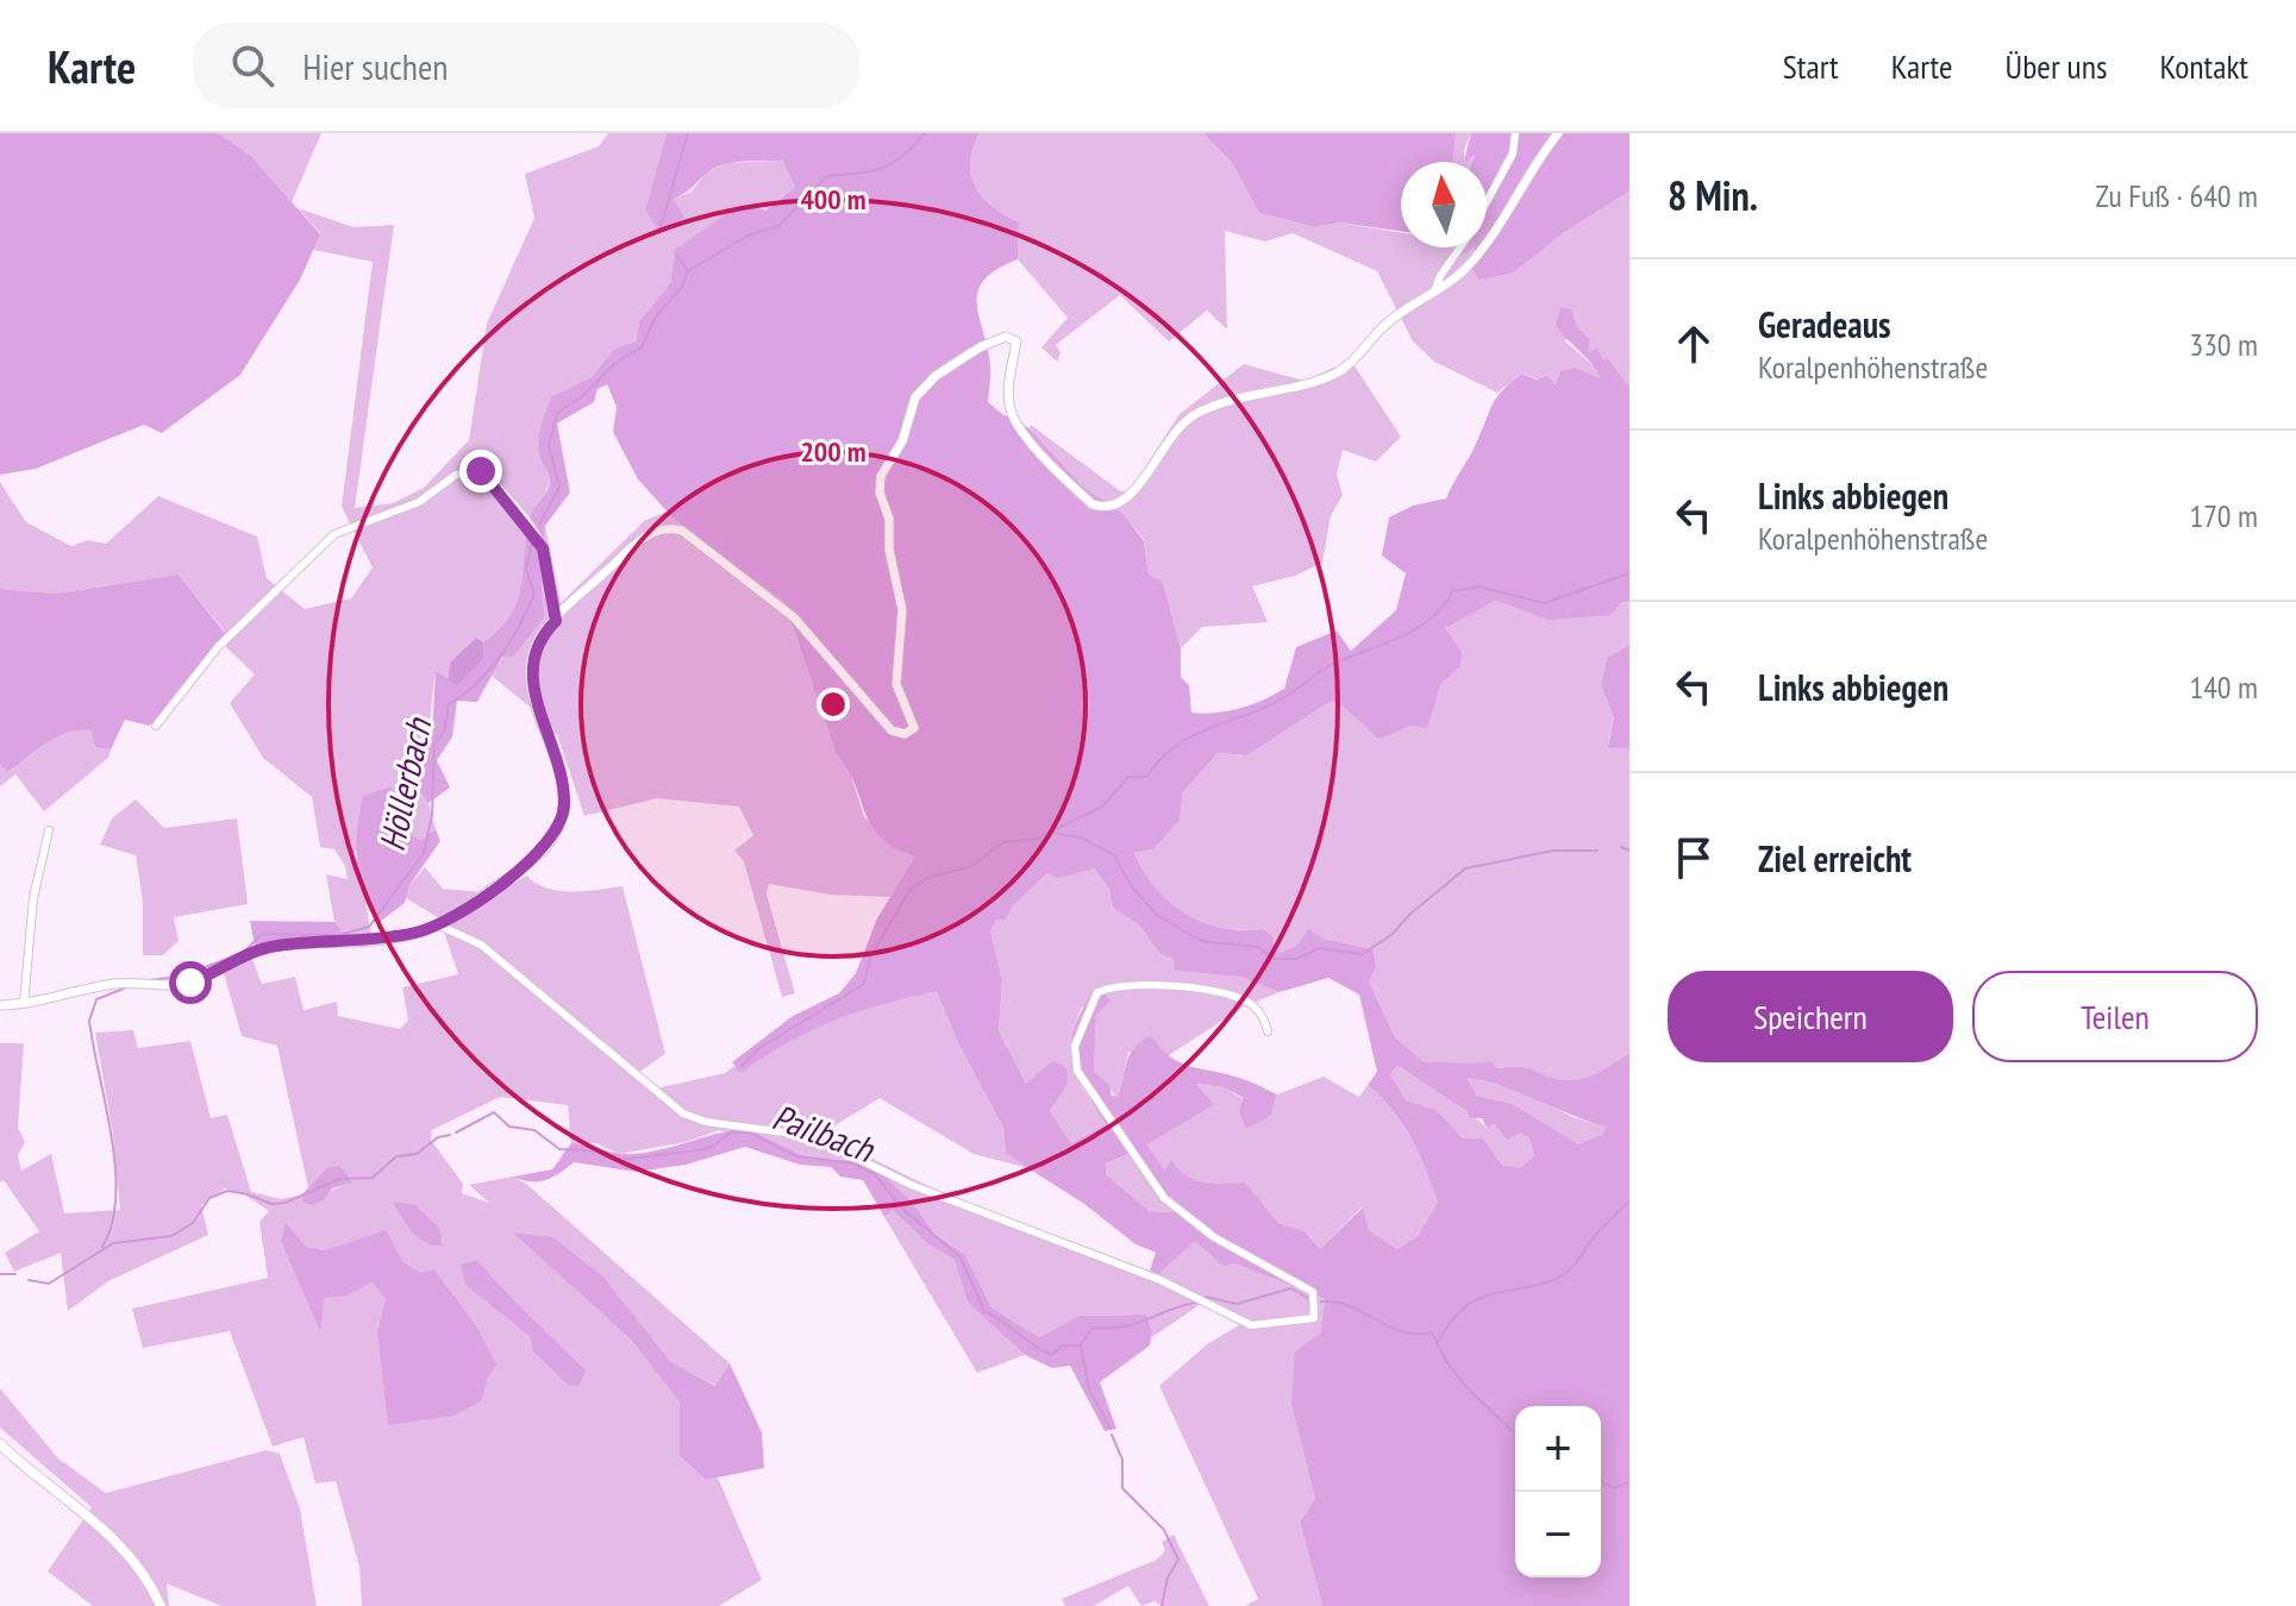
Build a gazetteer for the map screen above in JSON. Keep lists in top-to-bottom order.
{
  "water": ["Höllerbach", "Pailbach"],
  "north": "top",
  "page": {
    "header": "Karte",
    "search": "Hier suchen",
    "nav": [
      "Start",
      "Karte",
      "Über uns",
      "Kontakt"
    ],
    "heading": ["8 Min.", "Zu Fuß · 640 m"],
    "list": [
      ["Geradeaus", "Koralpenhöhenstraße", "330 m"],
      ["Links abbiegen", "Koralpenhöhenstraße", "170 m"],
      ["Links abbiegen", "140 m"],
      "Ziel erreicht"
    ],
    "buttons": ["Speichern", "Teilen"],
    "map_buttons": ["+", "−"]
  },
  "rings": ["400 m", "200 m"]
}
